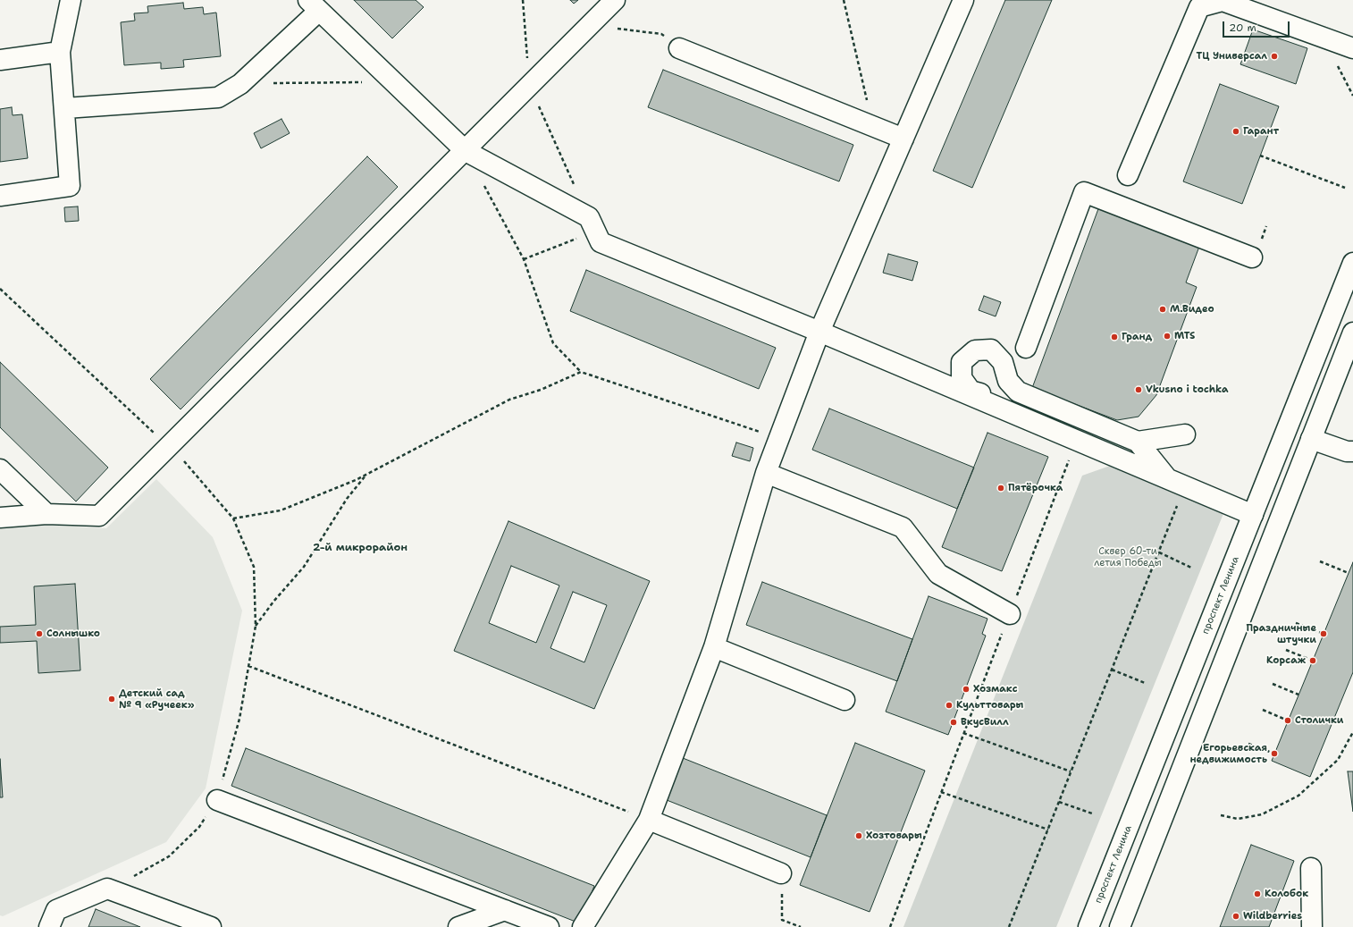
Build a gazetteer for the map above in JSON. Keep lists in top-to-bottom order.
{
  "streets": {
    "main road": ["проспект Ленина"]
  },
  "districts": ["2-й микрорайон"],
  "parks": ["Сквер 60-ти летия Победы"],
  "places": [
    "ТЦ Универсал",
    "Гарант",
    "М.Видео",
    "MTS",
    "Гранд",
    "Vkusno i tochka",
    "Пятёрочка",
    "Солнышко",
    "Праздничные штучки",
    "Корсаж",
    "Хозмакс",
    "Детский сад № 9 «Ручеек»",
    "Культтовары",
    "Столички",
    "ВкусВилл",
    "Егорьевская недвижимость",
    "Хозтовары",
    "Колобок",
    "Wildberries"
  ],
  "scale_bar": "20 m"
}
